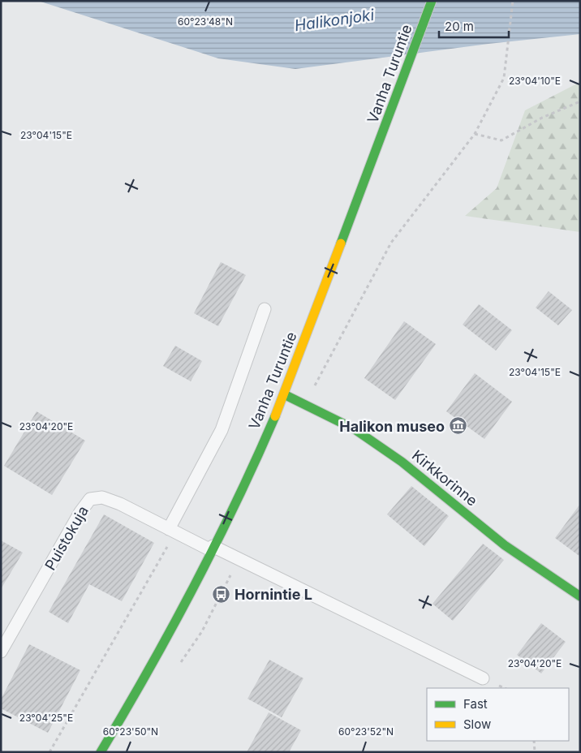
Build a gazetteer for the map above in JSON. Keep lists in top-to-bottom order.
{
  "streets": {
    "street": ["Vanha Turuntie", "Kirkkorinne"],
    "lane": ["Puistokuja"]
  },
  "crossings": [
    ["Vanha Turuntie", "Kirkkorinne"],
    ["Vanha Turuntie", "Puistokuja"]
  ],
  "water": ["Halikonjoki"],
  "places": {
    "museum": ["Halikon museo"],
    "bus stop": ["Hornintie L"]
  },
  "legend": ["Fast", "Slow"],
  "scale_bar": "20 m",
  "coordinates": [
    "60°23'48\"N",
    "23°04'10\"E",
    "23°04'15\"E",
    "23°04'20\"E",
    "23°04'25\"E",
    "60°23'50\"N",
    "60°23'52\"N"
  ]
}
